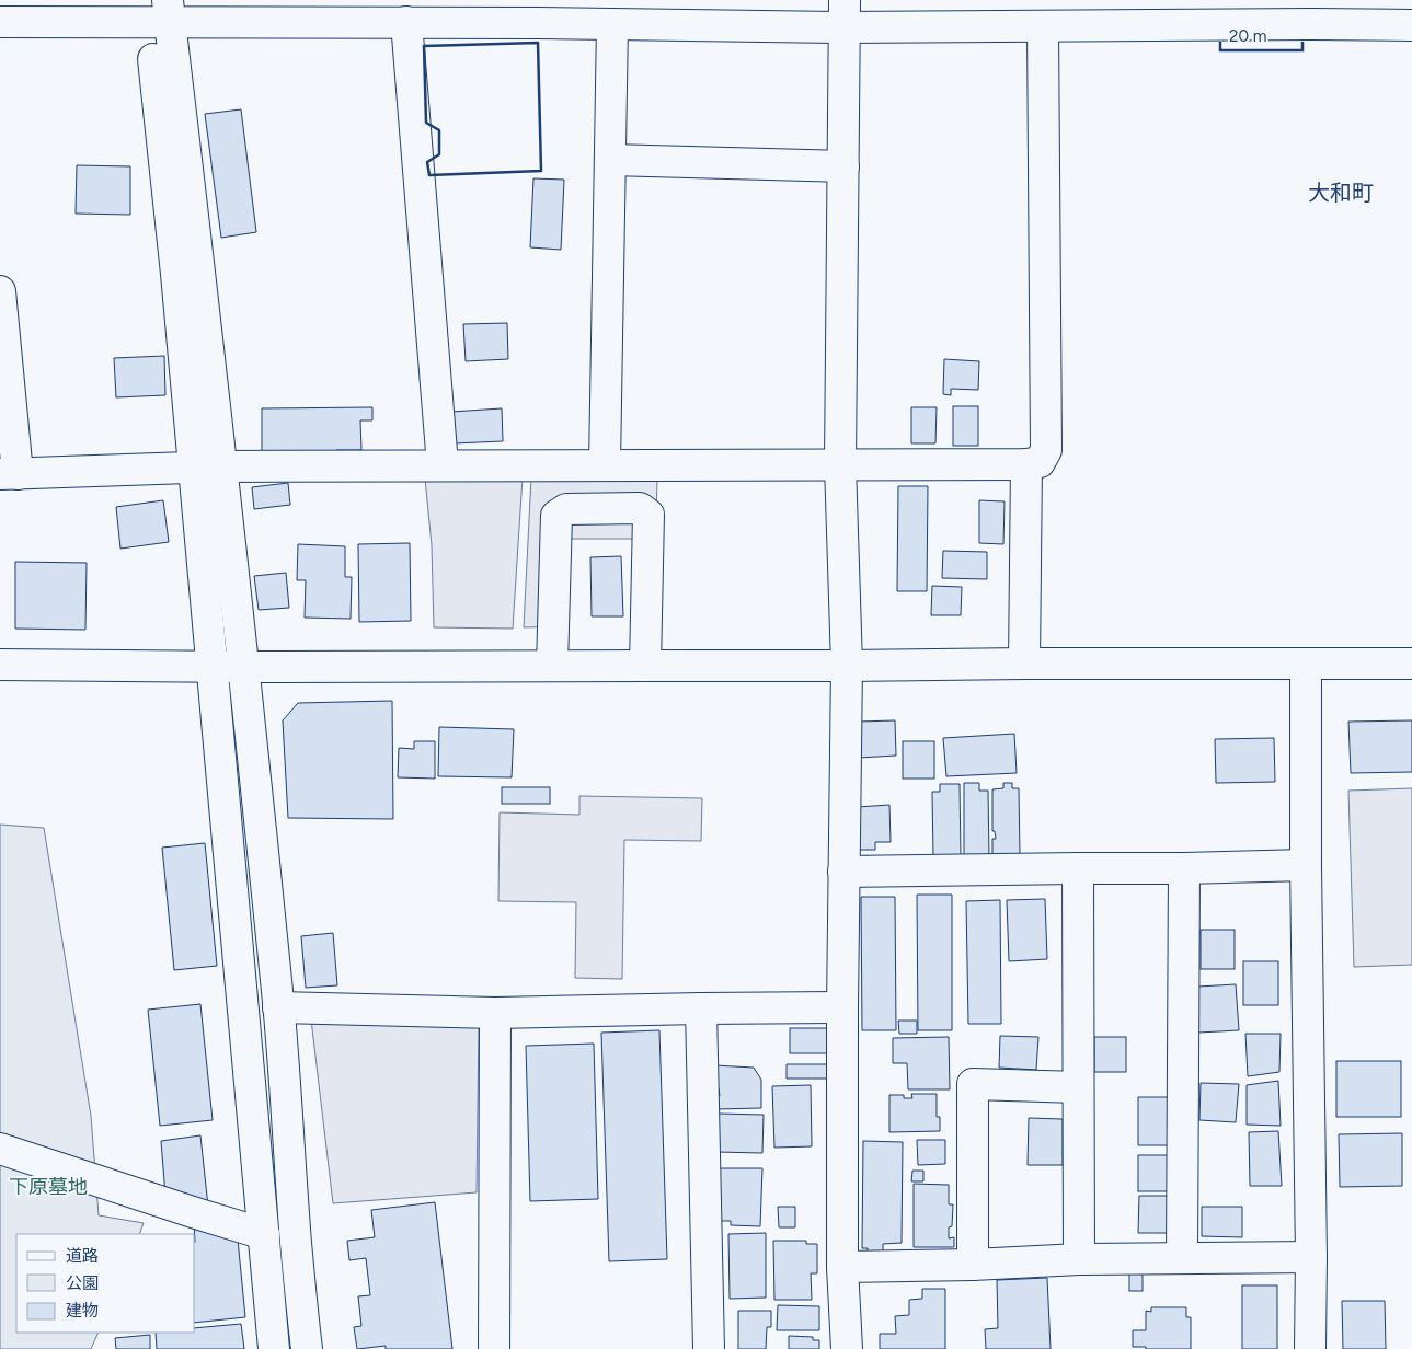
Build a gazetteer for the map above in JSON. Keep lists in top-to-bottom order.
{
  "districts": ["大和町"],
  "parks": ["下原墓地"],
  "legend": ["道路", "公園", "建物"],
  "scale_bar": "20 m"
}
